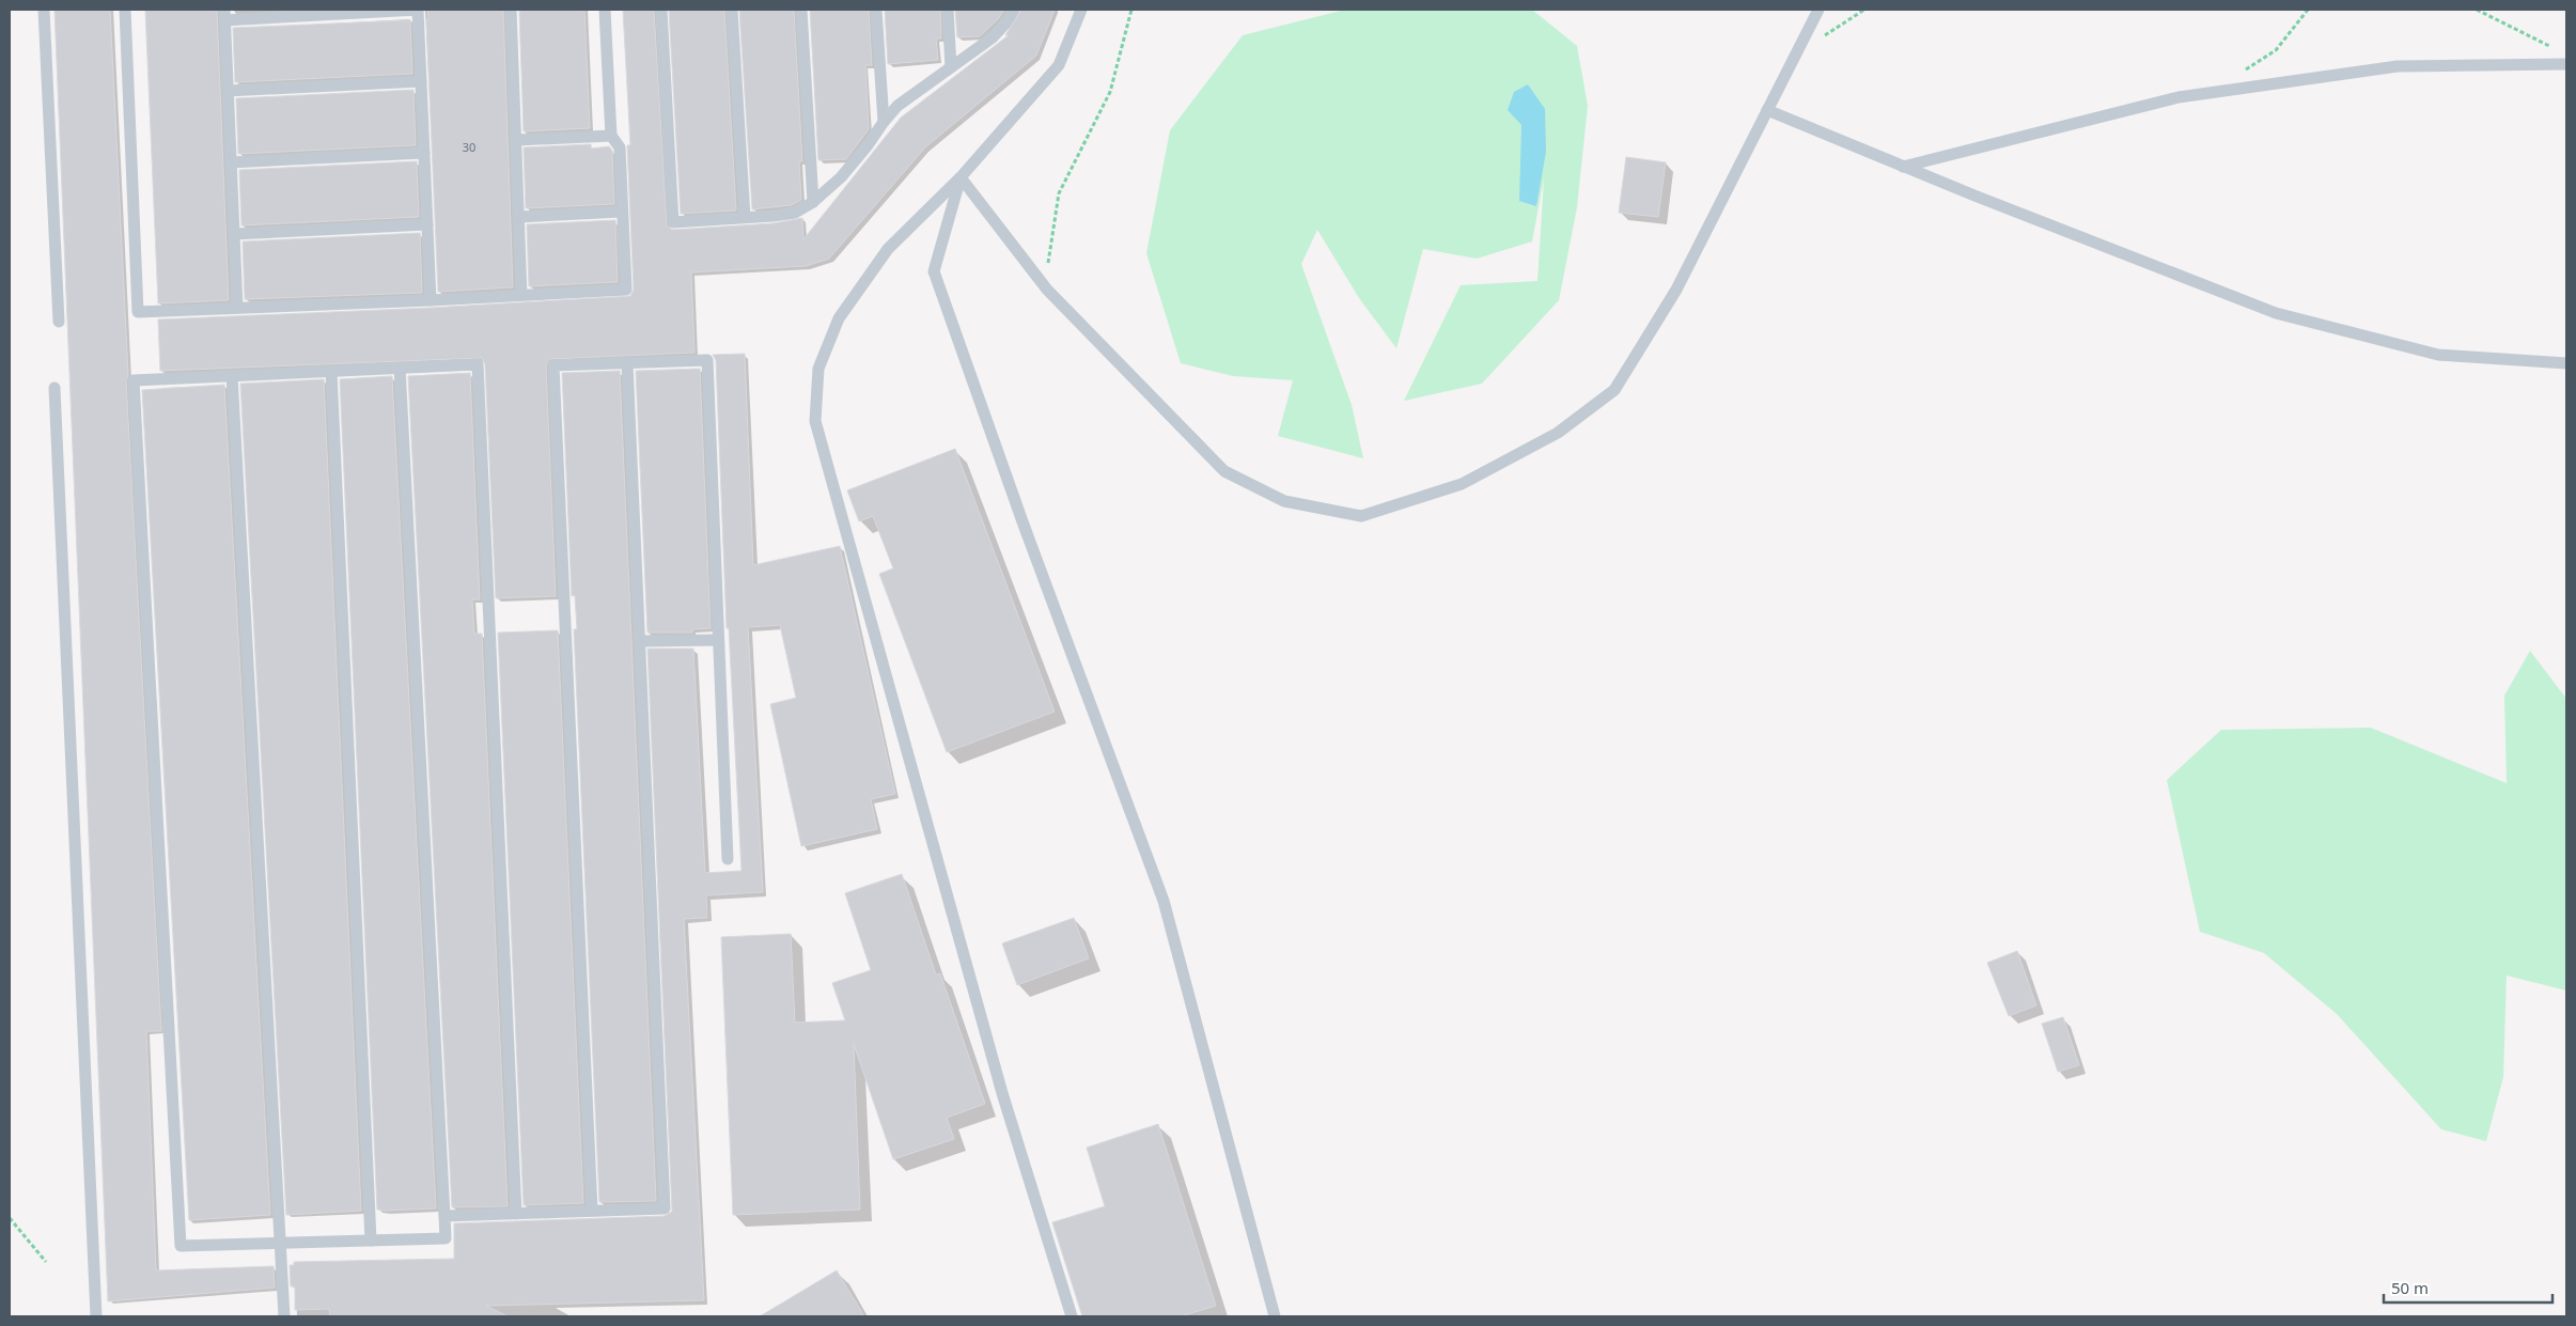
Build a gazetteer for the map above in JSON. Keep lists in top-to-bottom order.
{
  "house_numbers": ["30"],
  "scale_bar": "50 m"
}
